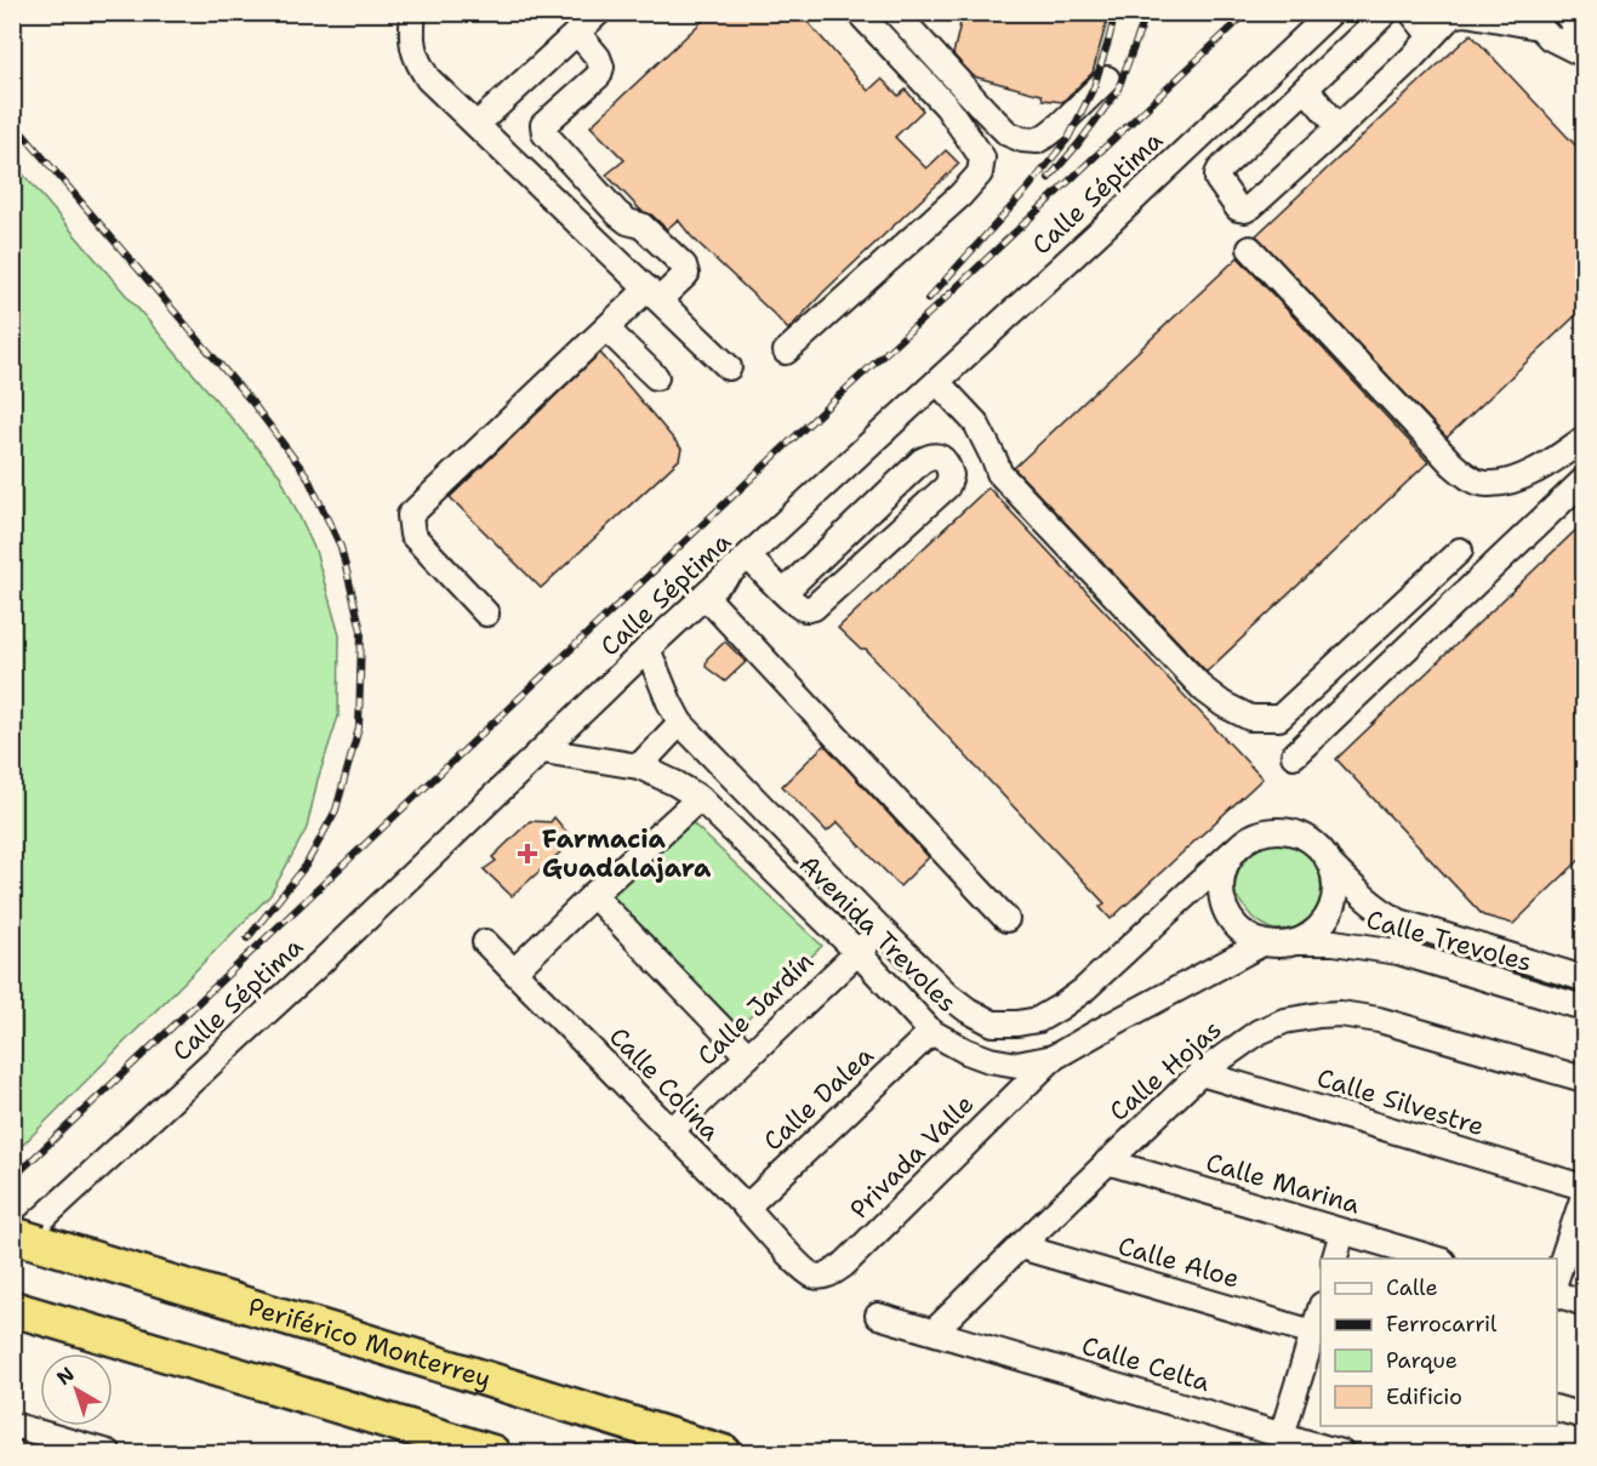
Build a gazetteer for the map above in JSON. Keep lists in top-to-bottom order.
{
  "streets": {
    "highway": ["Periférico Monterrey"],
    "street": [
      "Calle Séptima",
      "Avenida Trevoles",
      "Calle Trevoles",
      "Calle Jardín",
      "Calle Hojas",
      "Calle Colina",
      "Calle Dalea",
      "Calle Silvestre",
      "Privada Valle",
      "Calle Marina",
      "Calle Aloe",
      "Calle Celta"
    ]
  },
  "crossings": [
    ["Calle Séptima", "Avenida Trevoles"],
    ["Calle Séptima", "Periférico Monterrey"],
    ["Avenida Trevoles", "Calle Trevoles"],
    ["Avenida Trevoles", "Calle Jardín"],
    ["Avenida Trevoles", "Calle Dalea"],
    ["Avenida Trevoles", "Privada Valle"],
    ["Calle Jardín", "Calle Colina"],
    ["Calle Hojas", "Calle Silvestre"],
    ["Calle Hojas", "Calle Marina"],
    ["Calle Hojas", "Calle Aloe"],
    ["Calle Hojas", "Calle Celta"],
    ["Calle Colina", "Calle Dalea"],
    ["Calle Colina", "Privada Valle"]
  ],
  "places": {
    "health": ["Farmacia Guadalajara"]
  },
  "legend": [
    "Calle",
    "Ferrocarril",
    "Parque",
    "Edificio"
  ],
  "north": "top left"
}
